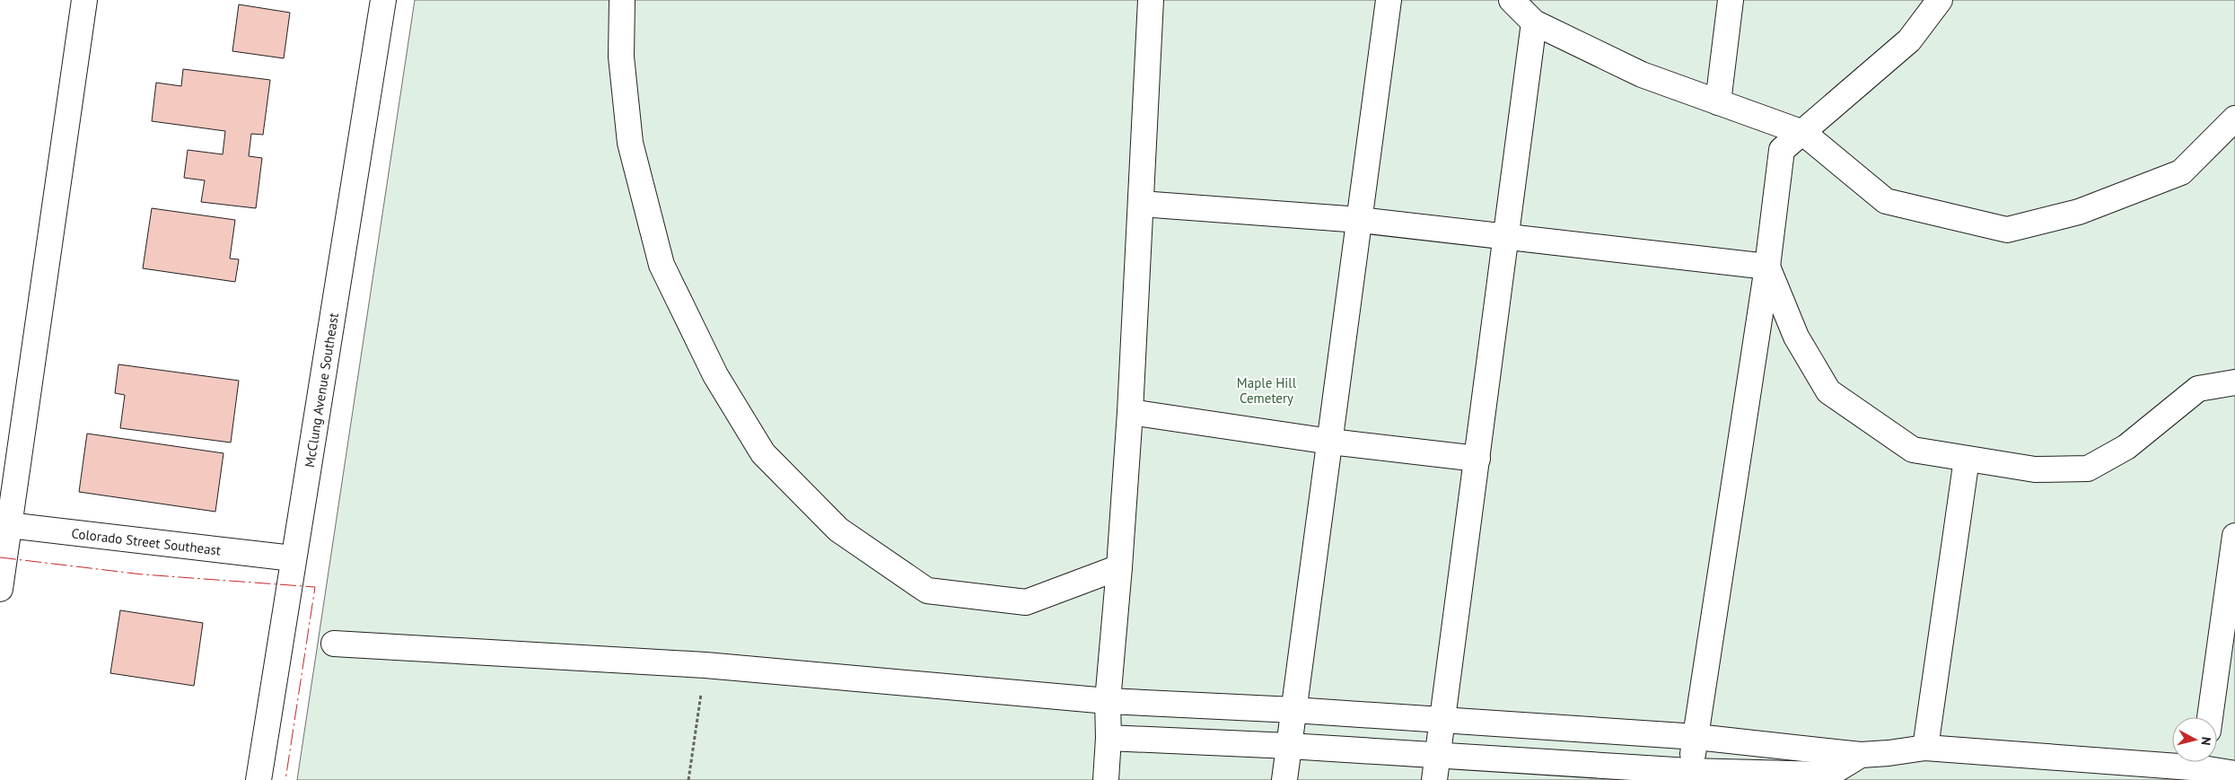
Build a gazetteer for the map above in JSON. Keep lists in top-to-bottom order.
{
  "streets": {
    "street": ["McClung Avenue Southeast", "Colorado Street Southeast"]
  },
  "crossings": [
    ["McClung Avenue Southeast", "Colorado Street Southeast"]
  ],
  "parks": ["Maple Hill Cemetery"],
  "north": "right"
}
